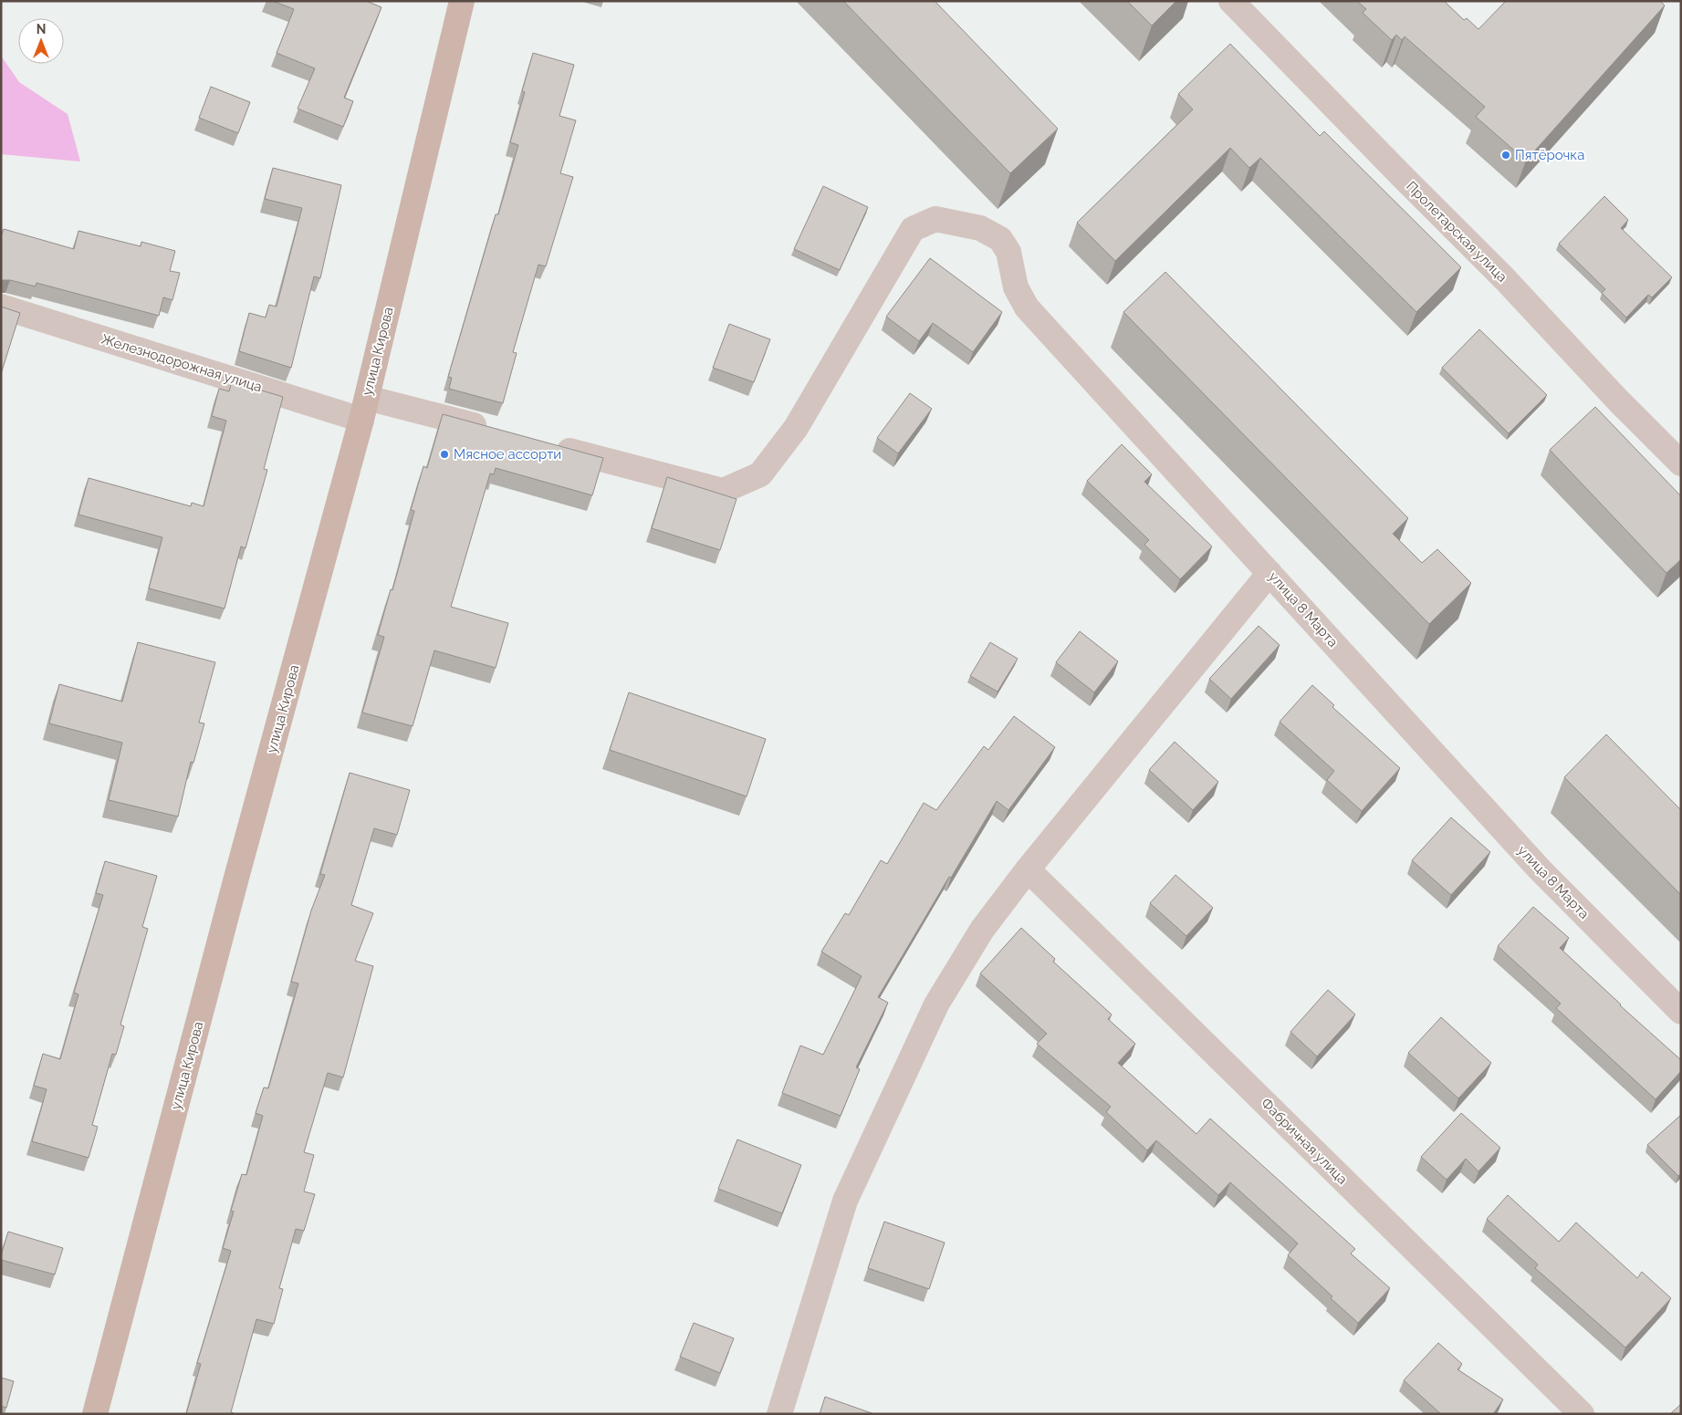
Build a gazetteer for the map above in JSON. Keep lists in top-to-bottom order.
{
  "streets": {
    "main road": ["улица Кирова"],
    "street": [
      "Пролетарская улица",
      "Железнодорожная улица",
      "улица 8 Марта",
      "Фабричная улица"
    ]
  },
  "crossings": [
    ["улица Кирова", "Железнодорожная улица"]
  ],
  "places": ["Пятёрочка", "Мясное ассорти"],
  "north": "top"
}
